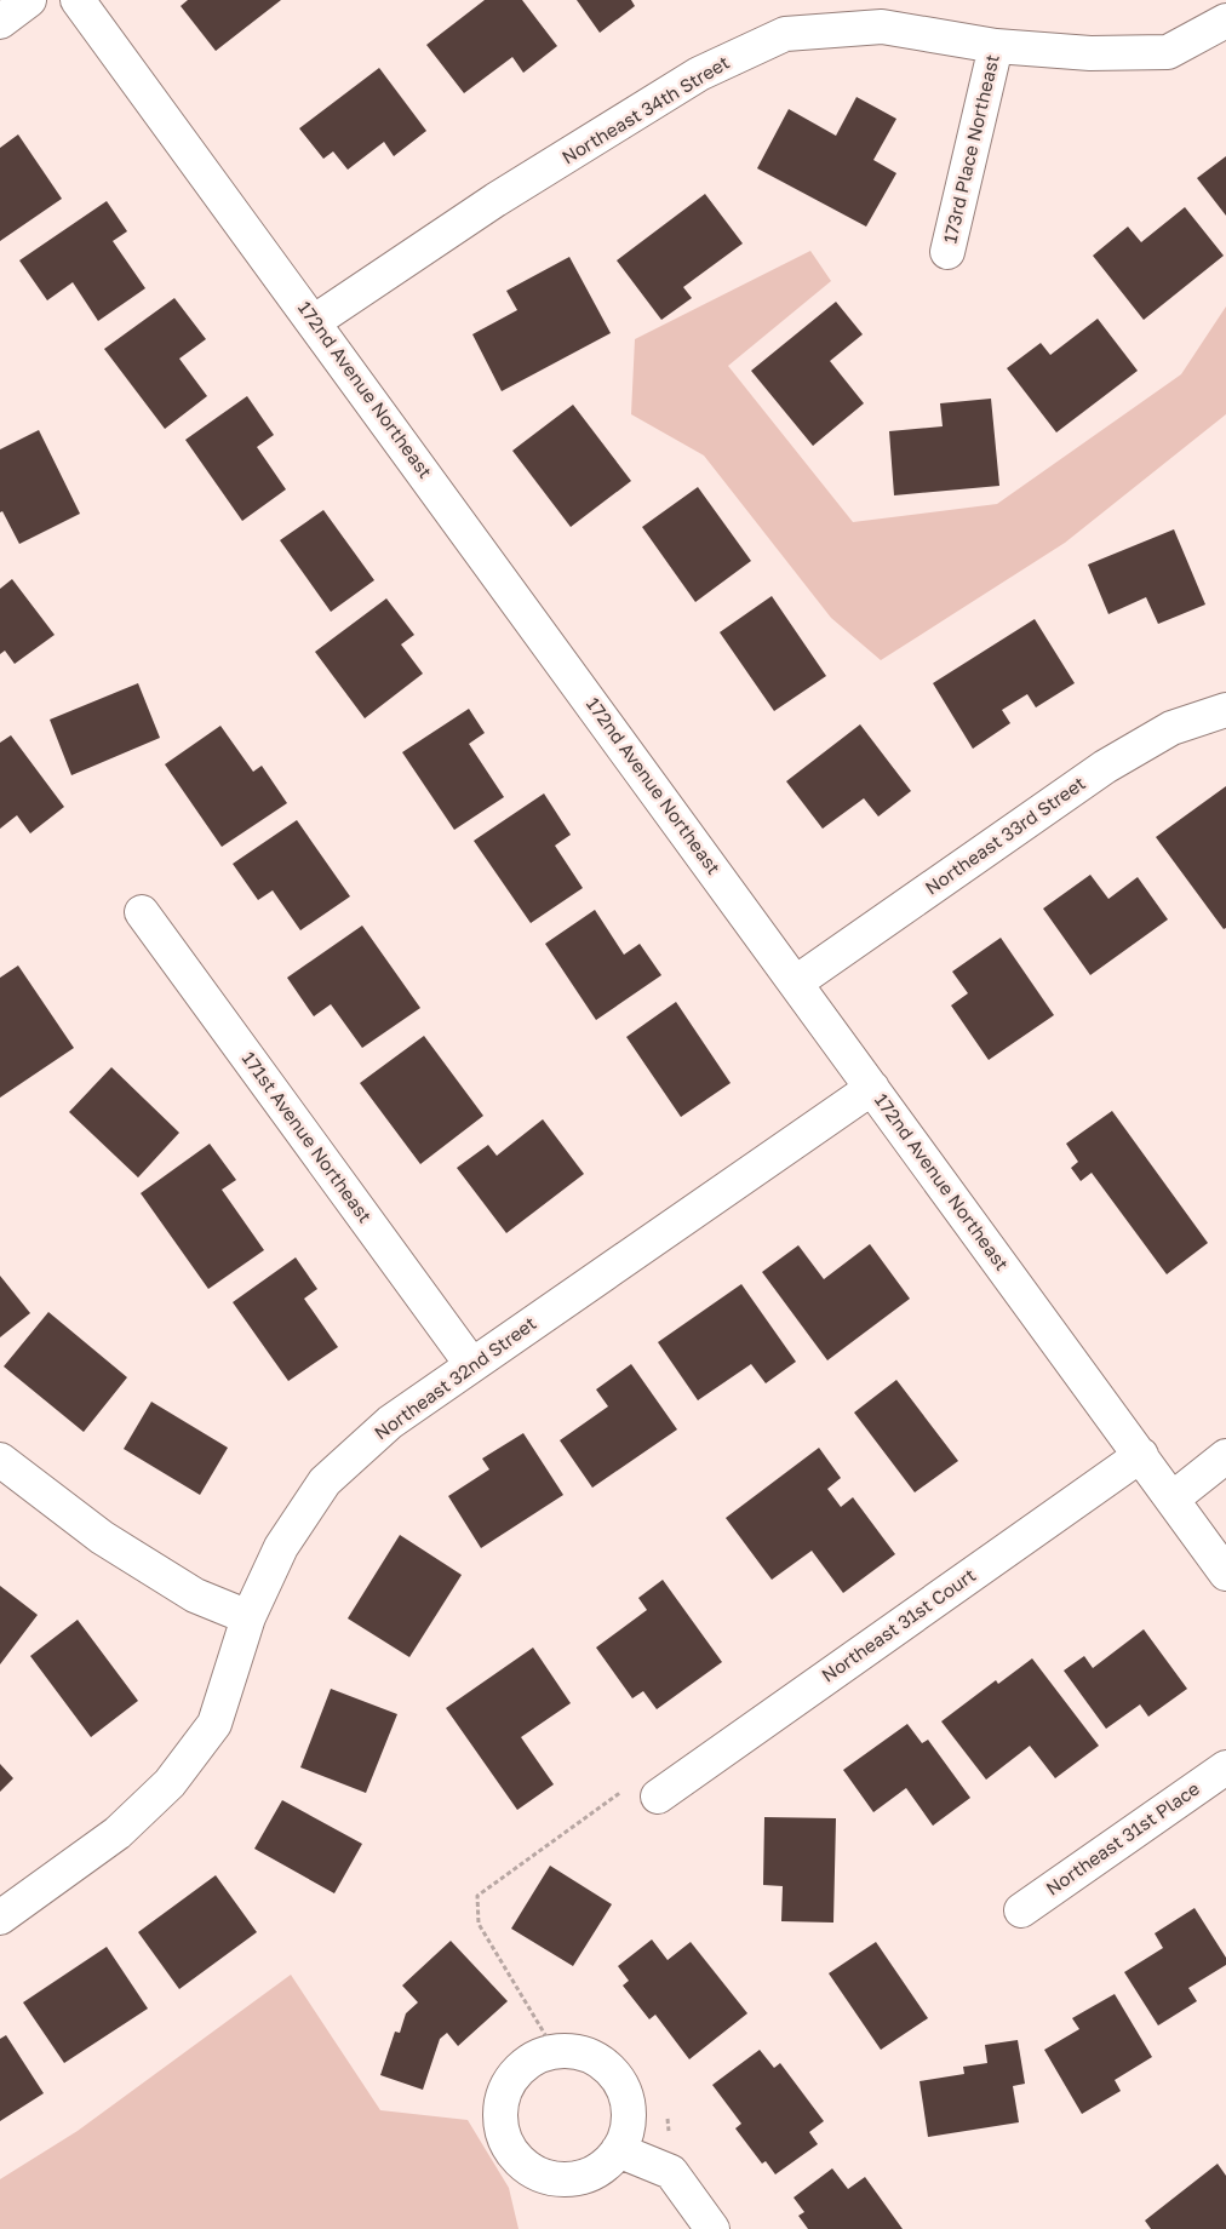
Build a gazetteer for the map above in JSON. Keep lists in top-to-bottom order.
{
  "streets": {
    "street": [
      "Northeast 34th Street",
      "173rd Place Northeast",
      "172nd Avenue Northeast",
      "Northeast 33rd Street",
      "171st Avenue Northeast",
      "Northeast 32nd Street",
      "Northeast 31st Court",
      "Northeast 31st Place"
    ]
  },
  "crossings": [
    ["Northeast 34th Street", "173rd Place Northeast"],
    ["Northeast 34th Street", "172nd Avenue Northeast"],
    ["172nd Avenue Northeast", "Northeast 33rd Street"],
    ["172nd Avenue Northeast", "Northeast 32nd Street"],
    ["172nd Avenue Northeast", "Northeast 31st Court"],
    ["171st Avenue Northeast", "Northeast 32nd Street"]
  ]
}
